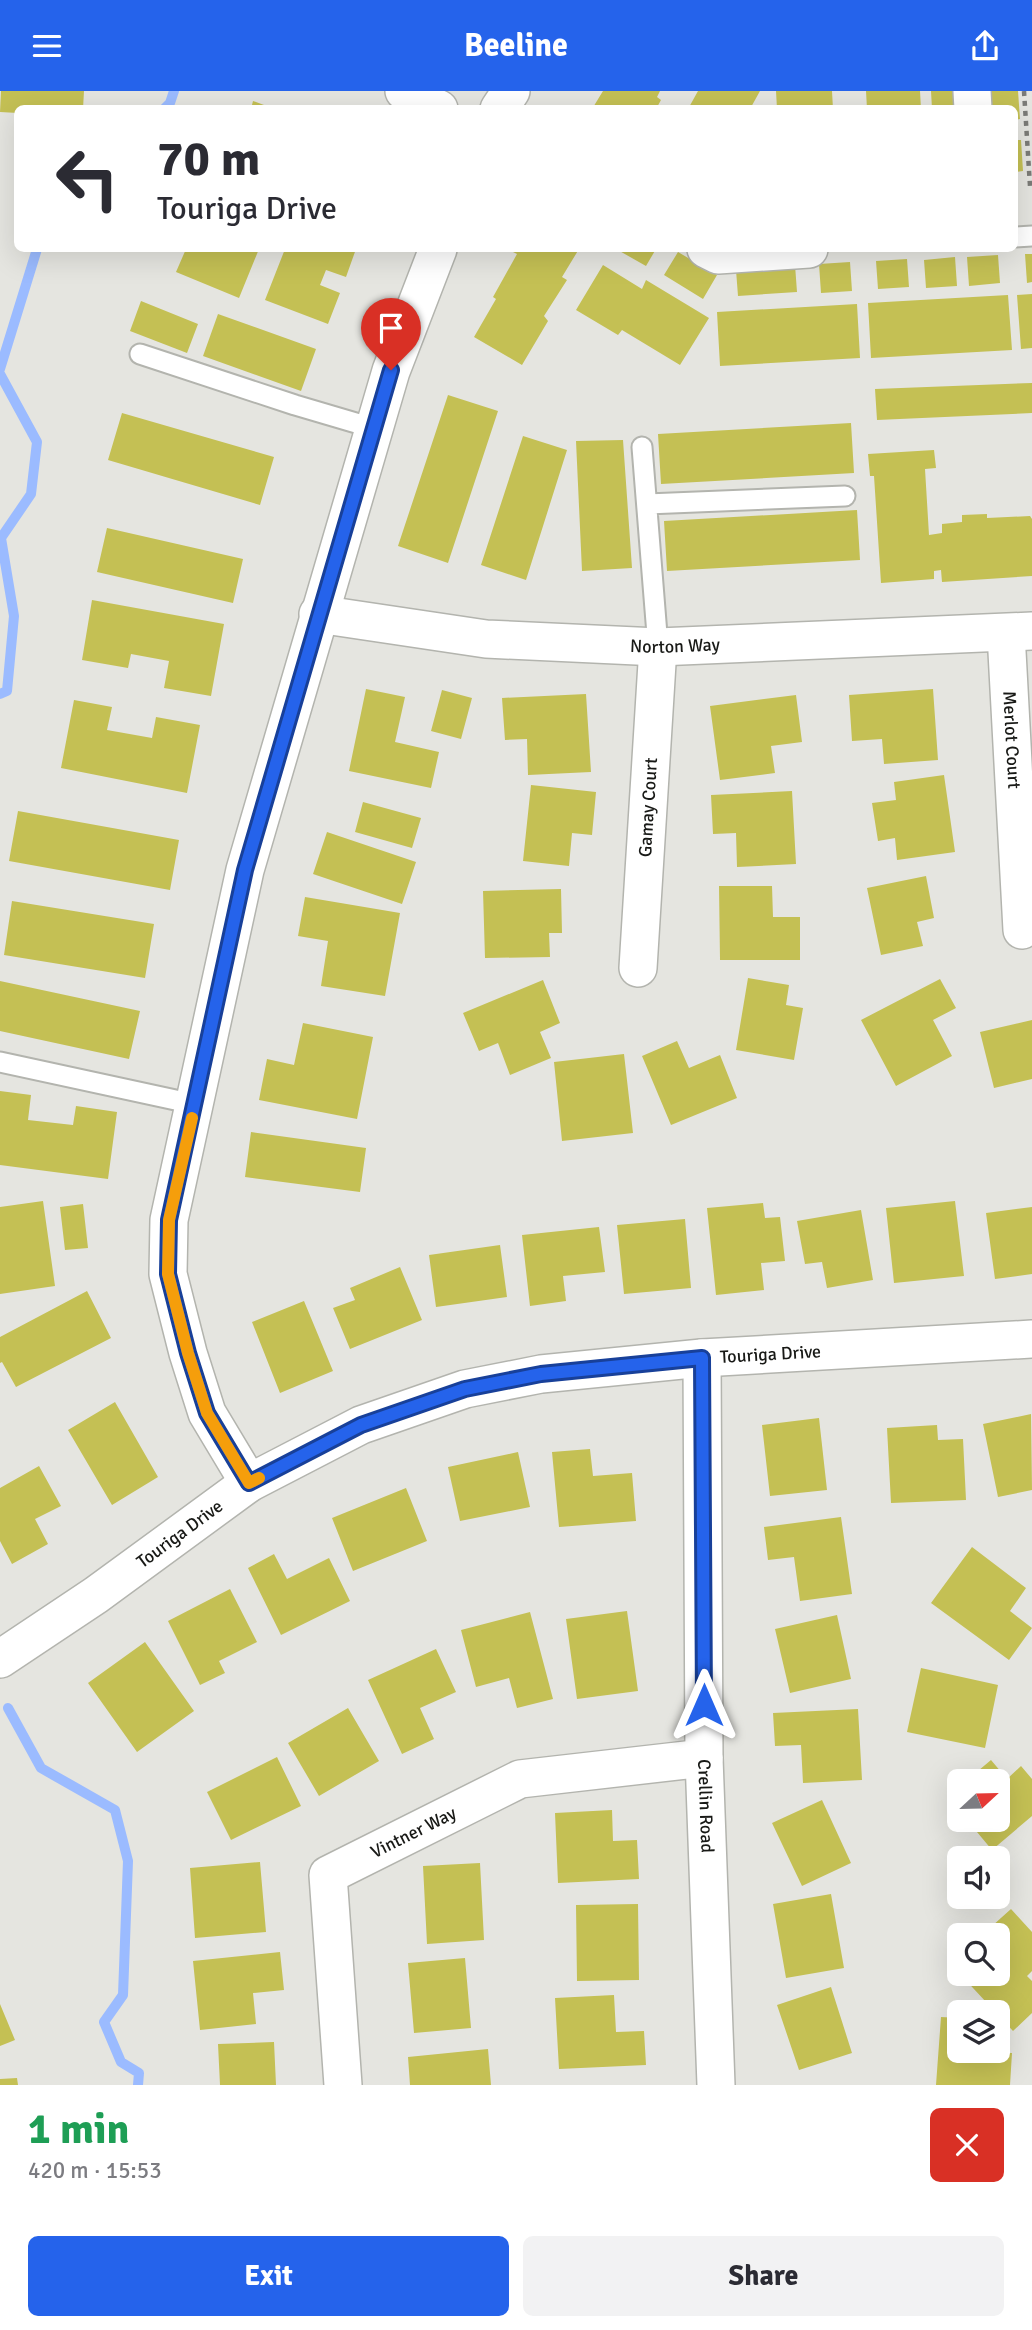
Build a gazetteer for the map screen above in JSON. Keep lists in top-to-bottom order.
{
  "streets": {
    "street": [
      "Norton Way",
      "Merlot Court",
      "Gamay Court",
      "Touriga Drive",
      "Crellin Road",
      "Vintner Way"
    ]
  },
  "crossings": [
    ["Norton Way", "Merlot Court"],
    ["Norton Way", "Gamay Court"],
    ["Touriga Drive", "Crellin Road"],
    ["Crellin Road", "Vintner Way"]
  ],
  "north": "right",
  "page": {
    "header": "Beeline",
    "turn": ["70 m", "Touriga Drive"],
    "heading": ["1 min", "420 m · 15:53"],
    "buttons": ["Exit", "Share"]
  }
}
